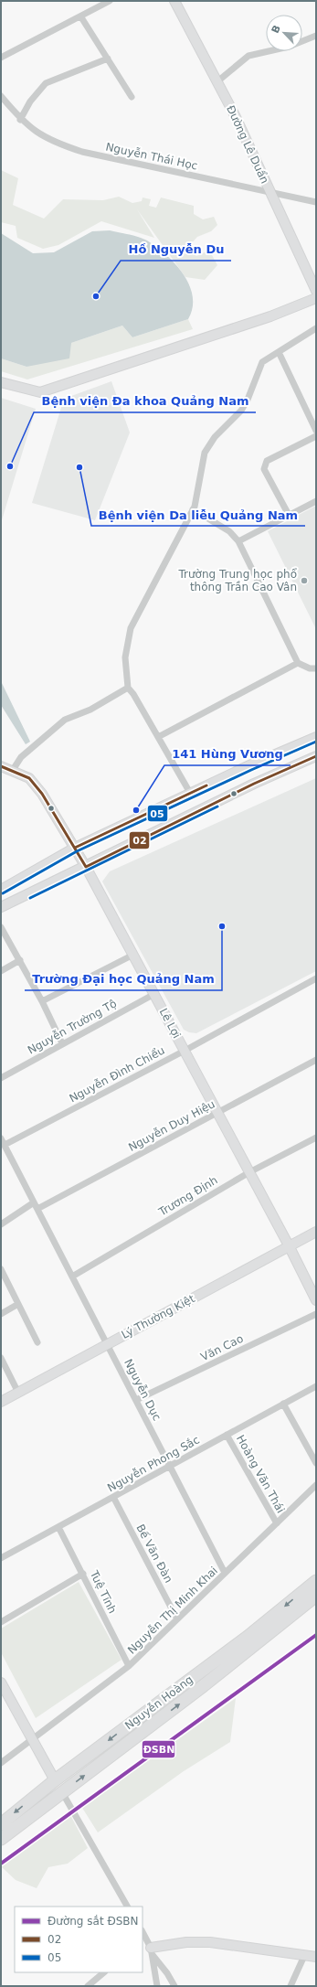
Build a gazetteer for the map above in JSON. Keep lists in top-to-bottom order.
{
  "streets": {
    "highway": ["Nguyễn Hoàng"],
    "street": [
      "Đường Lê Duẩn",
      "Nguyễn Thái Học",
      "Lê Lợi",
      "Nguyễn Trường Tộ",
      "Nguyễn Đình Chiểu",
      "Nguyễn Duy Hiệu",
      "Trương Định",
      "Lý Thường Kiệt",
      "Văn Cao",
      "Nguyễn Dục",
      "Nguyễn Phong Sắc",
      "Hoàng Văn Thái",
      "Bế Văn Đàn",
      "Tuệ Tĩnh",
      "Nguyễn Thị Minh Khai"
    ]
  },
  "crossings": [
    ["Đường Lê Duẩn", "Nguyễn Thái Học"],
    ["Lê Lợi", "Nguyễn Trường Tộ"],
    ["Lê Lợi", "Nguyễn Đình Chiểu"],
    ["Lê Lợi", "Nguyễn Duy Hiệu"],
    ["Lê Lợi", "Trương Định"],
    ["Lê Lợi", "Lý Thường Kiệt"],
    ["Nguyễn Đình Chiểu", "Nguyễn Dục"],
    ["Nguyễn Duy Hiệu", "Nguyễn Dục"],
    ["Trương Định", "Nguyễn Dục"],
    ["Lý Thường Kiệt", "Nguyễn Dục"],
    ["Văn Cao", "Nguyễn Dục"],
    ["Nguyễn Dục", "Nguyễn Phong Sắc"],
    ["Nguyễn Dục", "Nguyễn Thị Minh Khai"],
    ["Nguyễn Phong Sắc", "Hoàng Văn Thái"],
    ["Nguyễn Phong Sắc", "Bế Văn Đàn"],
    ["Nguyễn Phong Sắc", "Tuệ Tĩnh"],
    ["Hoàng Văn Thái", "Nguyễn Thị Minh Khai"],
    ["Bế Văn Đàn", "Nguyễn Thị Minh Khai"],
    ["Tuệ Tĩnh", "Nguyễn Thị Minh Khai"]
  ],
  "places": [
    "Hồ Nguyễn Du",
    "Bệnh viện Đa khoa Quảng Nam",
    "Bệnh viện Da liễu Quảng Nam",
    "Trường Trung học phổ thông Trần Cao Vân",
    "141 Hùng Vương",
    "Trường Đại học Quảng Nam"
  ],
  "lines": ["transit line 05", "transit line 02", "rail line ĐSBN"],
  "legend": ["Đường sắt ĐSBN", "02", "05"],
  "north": "top left"
}
